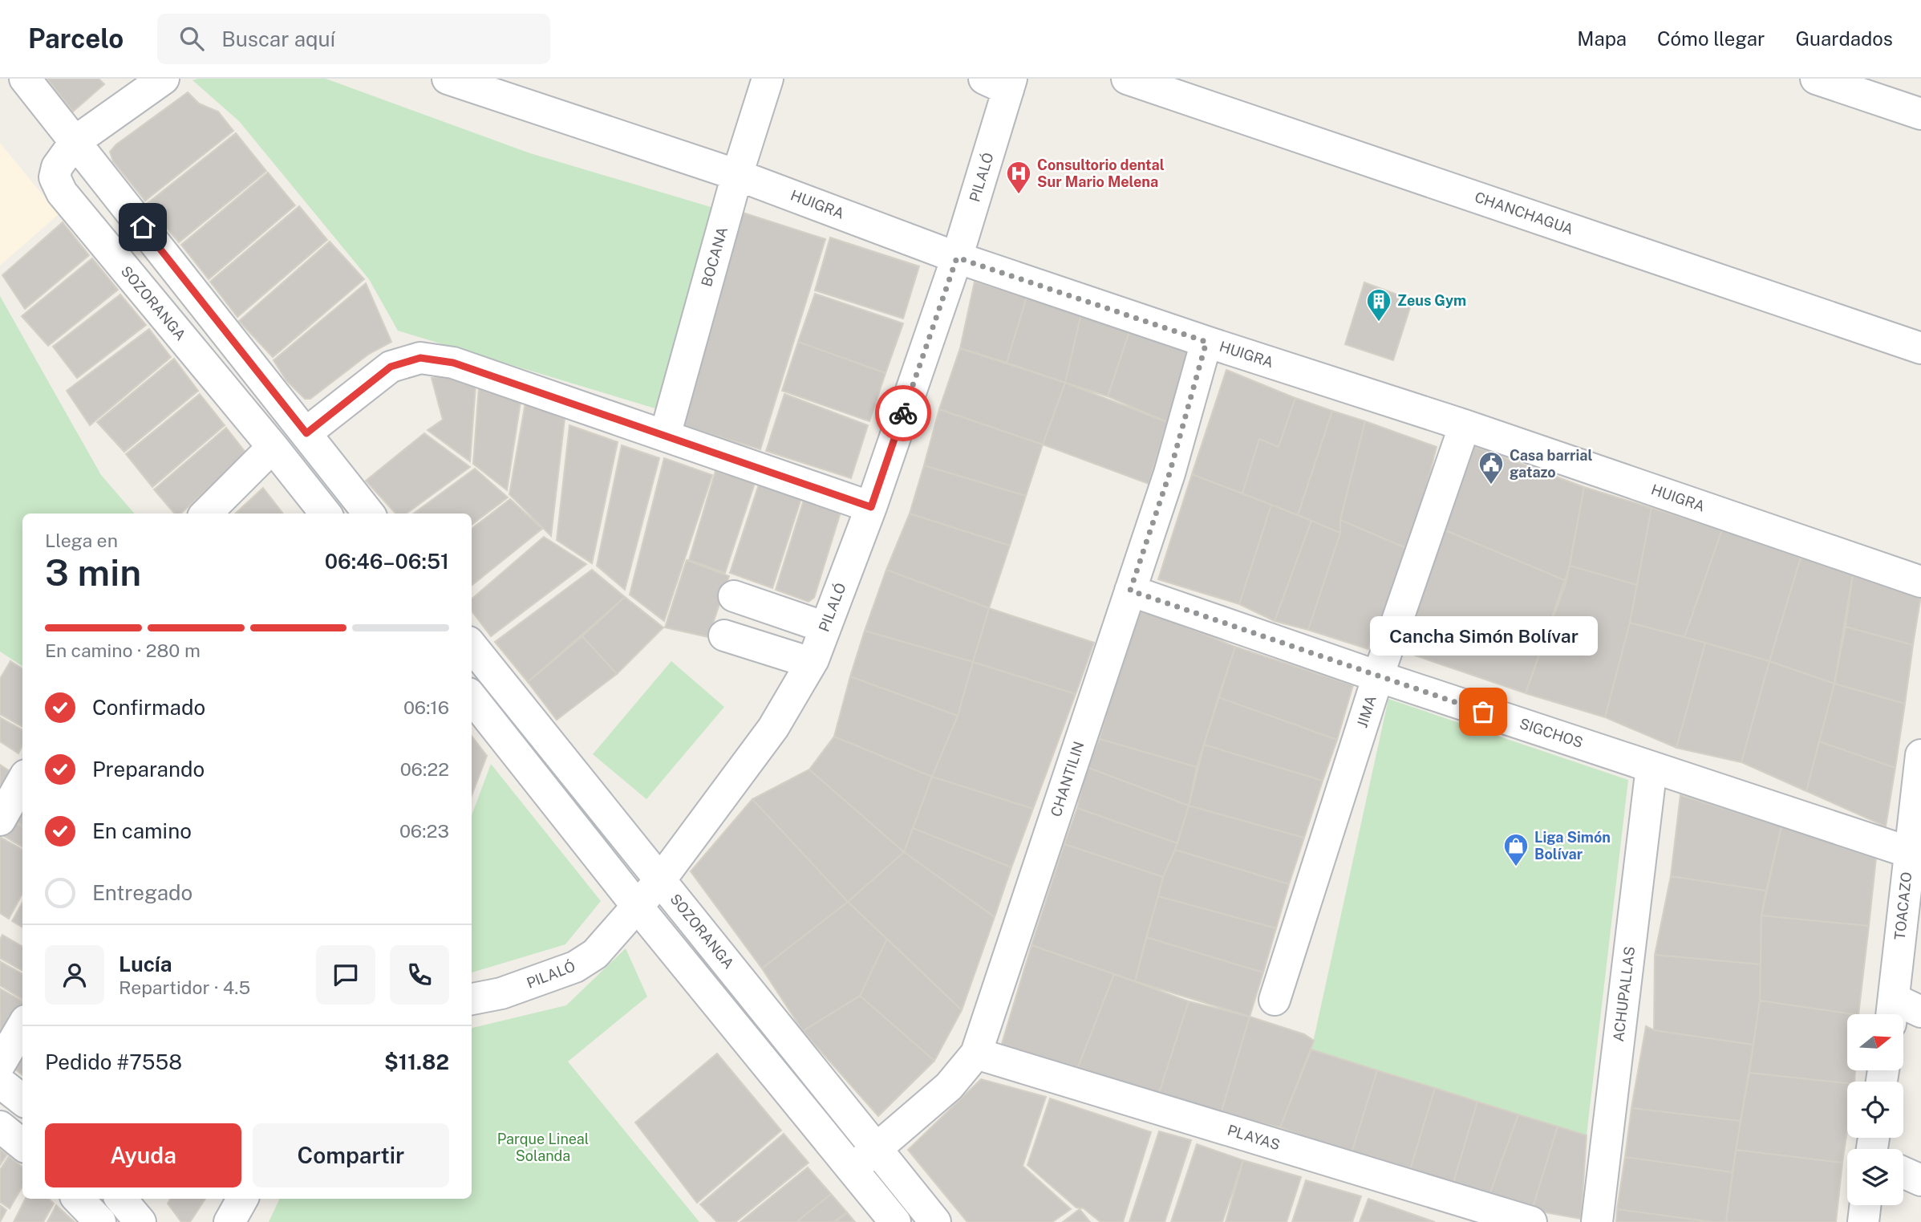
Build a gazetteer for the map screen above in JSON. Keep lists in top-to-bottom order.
{
  "streets": {
    "street": [
      "PILALÓ",
      "HUIGRA",
      "CHANCHAGUA",
      "BOCANA",
      "SOZORANGA",
      "JIMA",
      "SIGCHOS",
      "CHANTILIN",
      "TOACAZO",
      "ACHUPALLAS",
      "PLAYAS"
    ]
  },
  "crossings": [
    ["PILALÓ", "HUIGRA"],
    ["PILALÓ", "SOZORANGA"],
    ["HUIGRA", "BOCANA"],
    ["HUIGRA", "JIMA"],
    ["HUIGRA", "CHANTILIN"],
    ["SOZORANGA", "CHANTILIN"],
    ["JIMA", "SIGCHOS"],
    ["SIGCHOS", "CHANTILIN"],
    ["SIGCHOS", "TOACAZO"],
    ["SIGCHOS", "ACHUPALLAS"],
    ["CHANTILIN", "PLAYAS"]
  ],
  "parks": ["Parque Lineal Solanda"],
  "places": {
    "hospital": ["Consultorio dental Sur Mario Melena"],
    "building": ["Zeus Gym"],
    "public building": ["Casa barrial gatazo"],
    "other": ["Cancha Simón Bolívar"],
    "shop": ["Liga Simón Bolívar"]
  },
  "north": "right",
  "page": {
    "header": "Parcelo",
    "search": "Buscar aquí",
    "nav": ["Mapa", "Cómo llegar", "Guardados"],
    "heading": ["3 min", "Llega en", "06:46–06:51"],
    "panel": [
      "Lucía",
      "Repartidor · 4.5",
      "Pedido #7558",
      "$11.82"
    ],
    "bar": "En camino · 280 m",
    "bubble": "Cancha Simón Bolívar",
    "list": [
      ["Confirmado", "06:16"],
      ["Preparando", "06:22"],
      ["En camino", "06:23"],
      "Entregado"
    ],
    "buttons": ["Ayuda", "Compartir"]
  }
}
